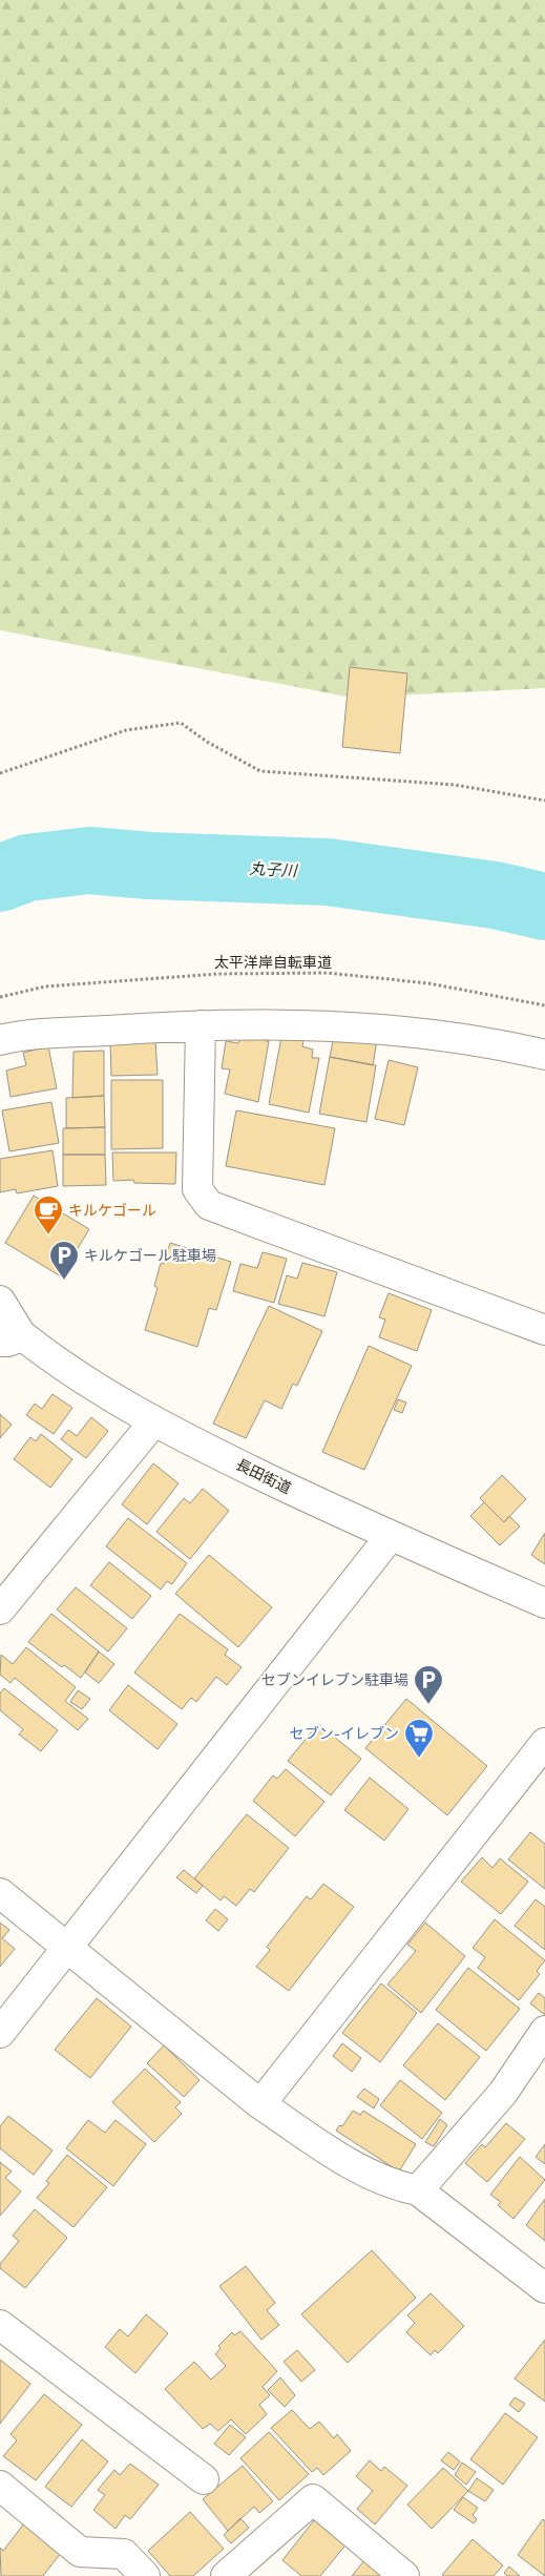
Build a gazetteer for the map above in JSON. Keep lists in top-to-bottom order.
{
  "streets": {
    "street": ["長田街道"],
    "path": ["太平洋岸自転車道"]
  },
  "water": ["丸子川"],
  "places": {
    "cafe": ["キルケゴール"],
    "parking": ["キルケゴール駐車場", "セブンイレブン駐車場"],
    "supermarket": ["セブン-イレブン"]
  }
}
